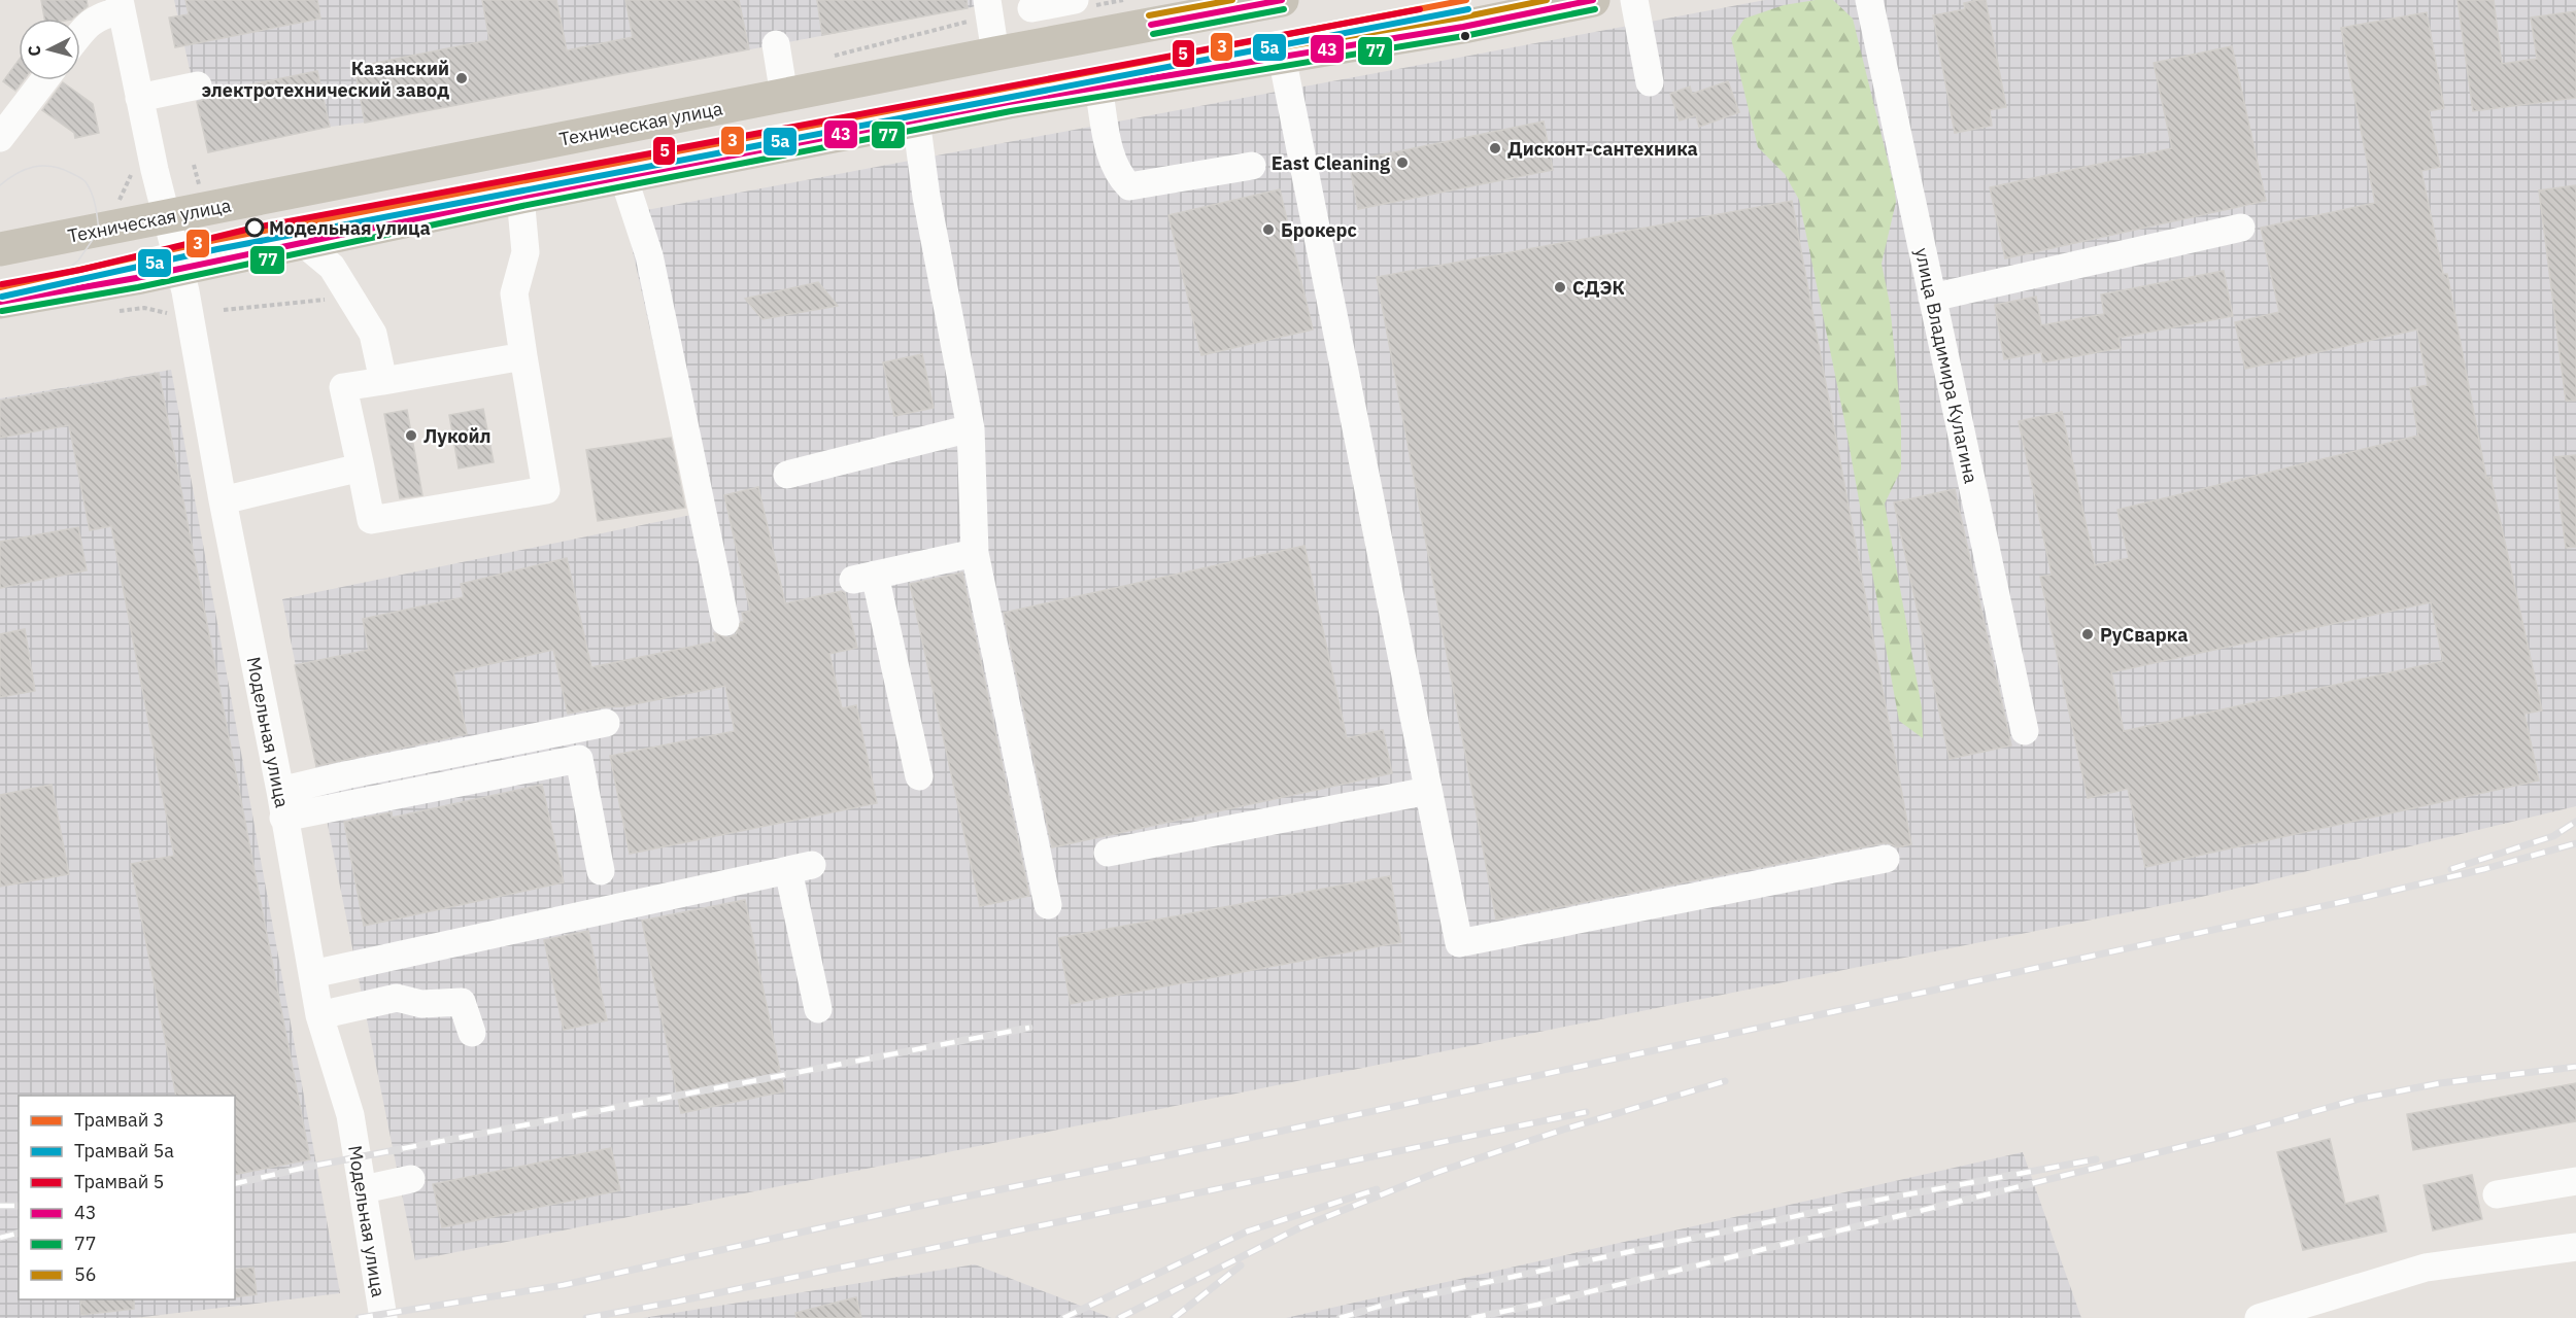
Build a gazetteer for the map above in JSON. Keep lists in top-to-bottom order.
{
  "streets": {
    "main road": ["Техническая улица"],
    "street": ["улица Владимира Кулагина", "Модельная улица"]
  },
  "crossings": [
    ["Техническая улица", "Модельная улица"]
  ],
  "places": [
    "Казанский электротехнический завод",
    "Дисконт-сантехника",
    "East Cleaning",
    "Модельная улица",
    "Брокерс",
    "СДЭК",
    "Лукойл",
    "РуСварка"
  ],
  "lines": [
    "tram line 3",
    "transit line 43",
    "transit line 56",
    "tram line 5а",
    "tram line 5",
    "transit line 77"
  ],
  "legend": [
    "Трамвай 3",
    "Трамвай 5а",
    "Трамвай 5",
    "43",
    "77",
    "56"
  ],
  "north": "left"
}
